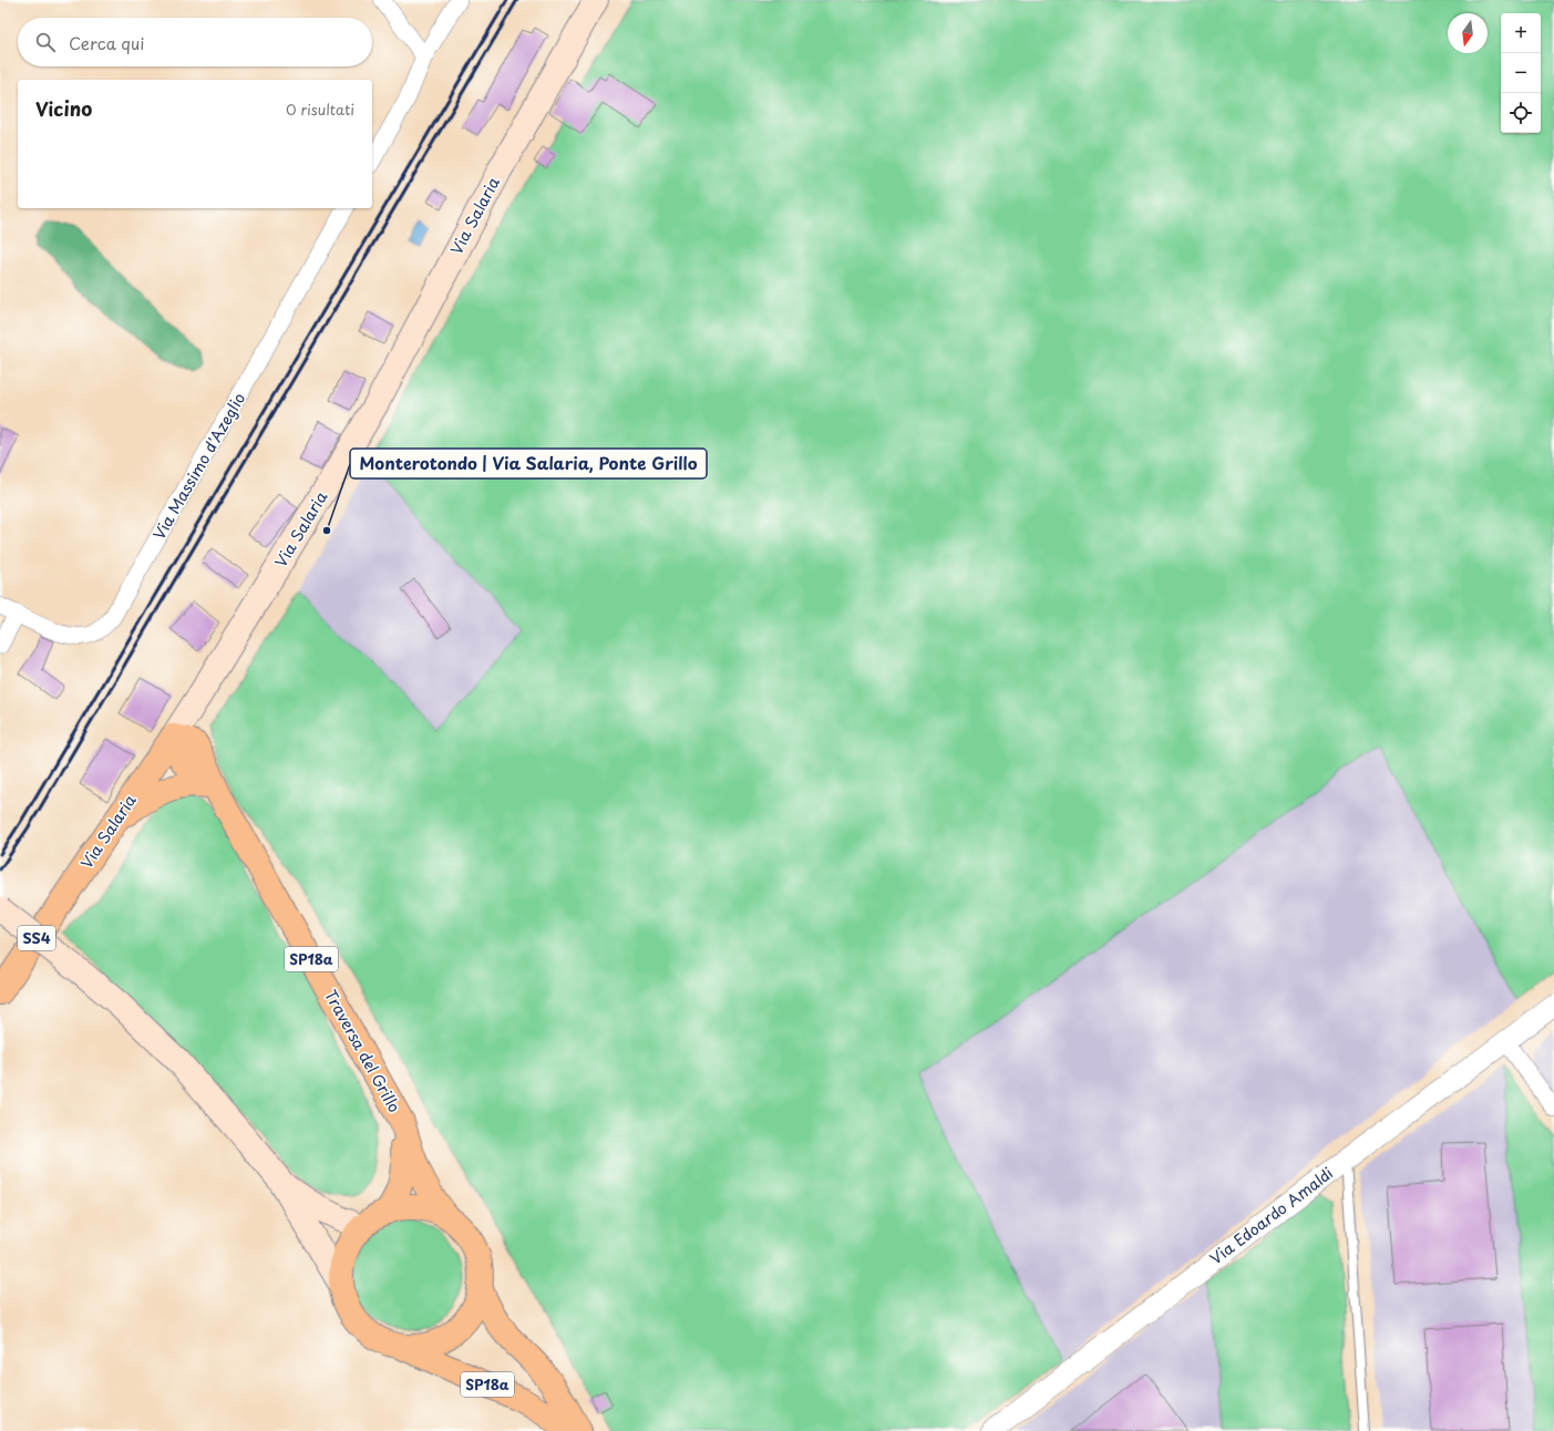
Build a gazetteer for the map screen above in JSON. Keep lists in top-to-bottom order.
{
  "streets": {
    "main road": [
      "Via Salaria",
      "SS4",
      "SP18a",
      "Traversa del Grillo"
    ],
    "street": ["Via Massimo d'Azeglio", "Via Edoardo Amaldi"]
  },
  "crossings": [
    ["SP18a", "Traversa del Grillo"]
  ],
  "places": ["Monterotondo | Via Salaria, Ponte Grillo"],
  "north": "bottom",
  "page": {
    "map_buttons": ["+", "−"],
    "search": "Cerca qui",
    "heading": ["Vicino", "0 risultati"]
  }
}
